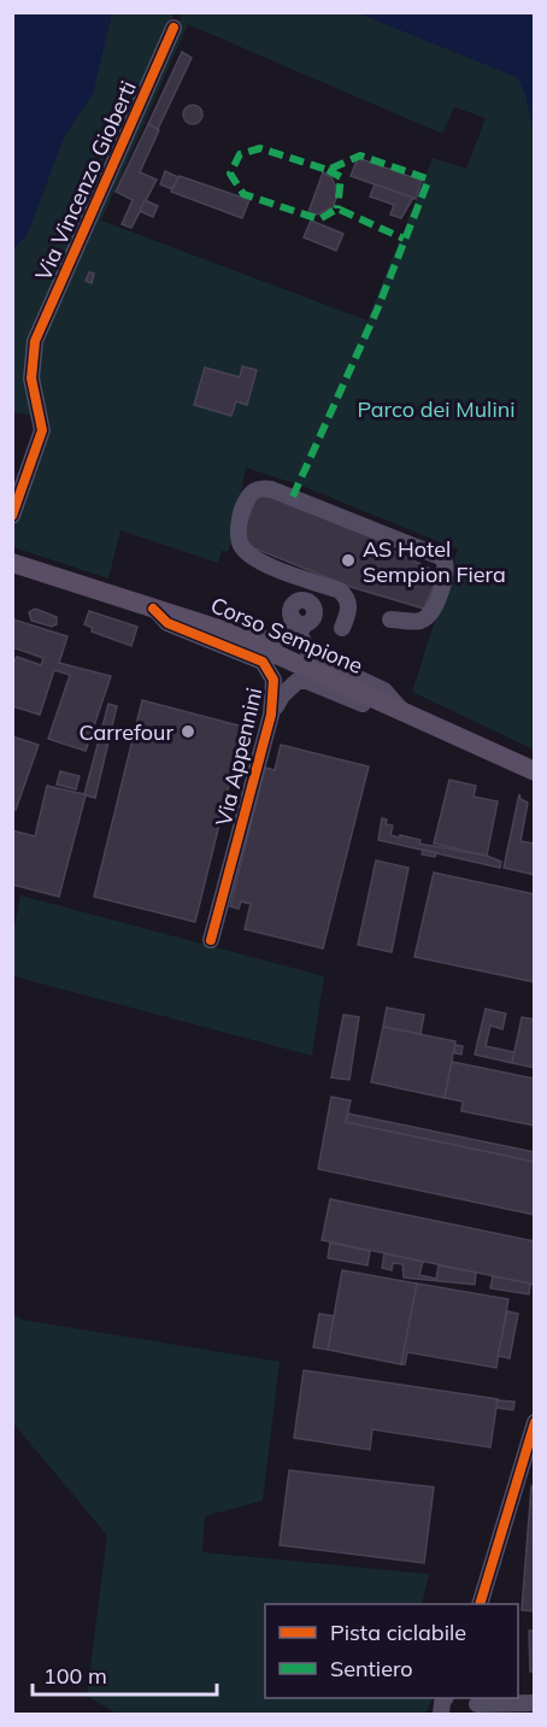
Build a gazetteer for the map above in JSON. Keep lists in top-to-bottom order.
{
  "streets": {
    "main road": ["Corso Sempione"],
    "street": ["Via Vincenzo Gioberti", "Via Appennini"]
  },
  "crossings": [
    ["Corso Sempione", "Via Appennini"]
  ],
  "parks": ["Parco dei Mulini"],
  "places": ["AS Hotel Sempion Fiera", "Carrefour"],
  "legend": ["Pista ciclabile", "Sentiero"],
  "scale_bar": "100 m"
}
